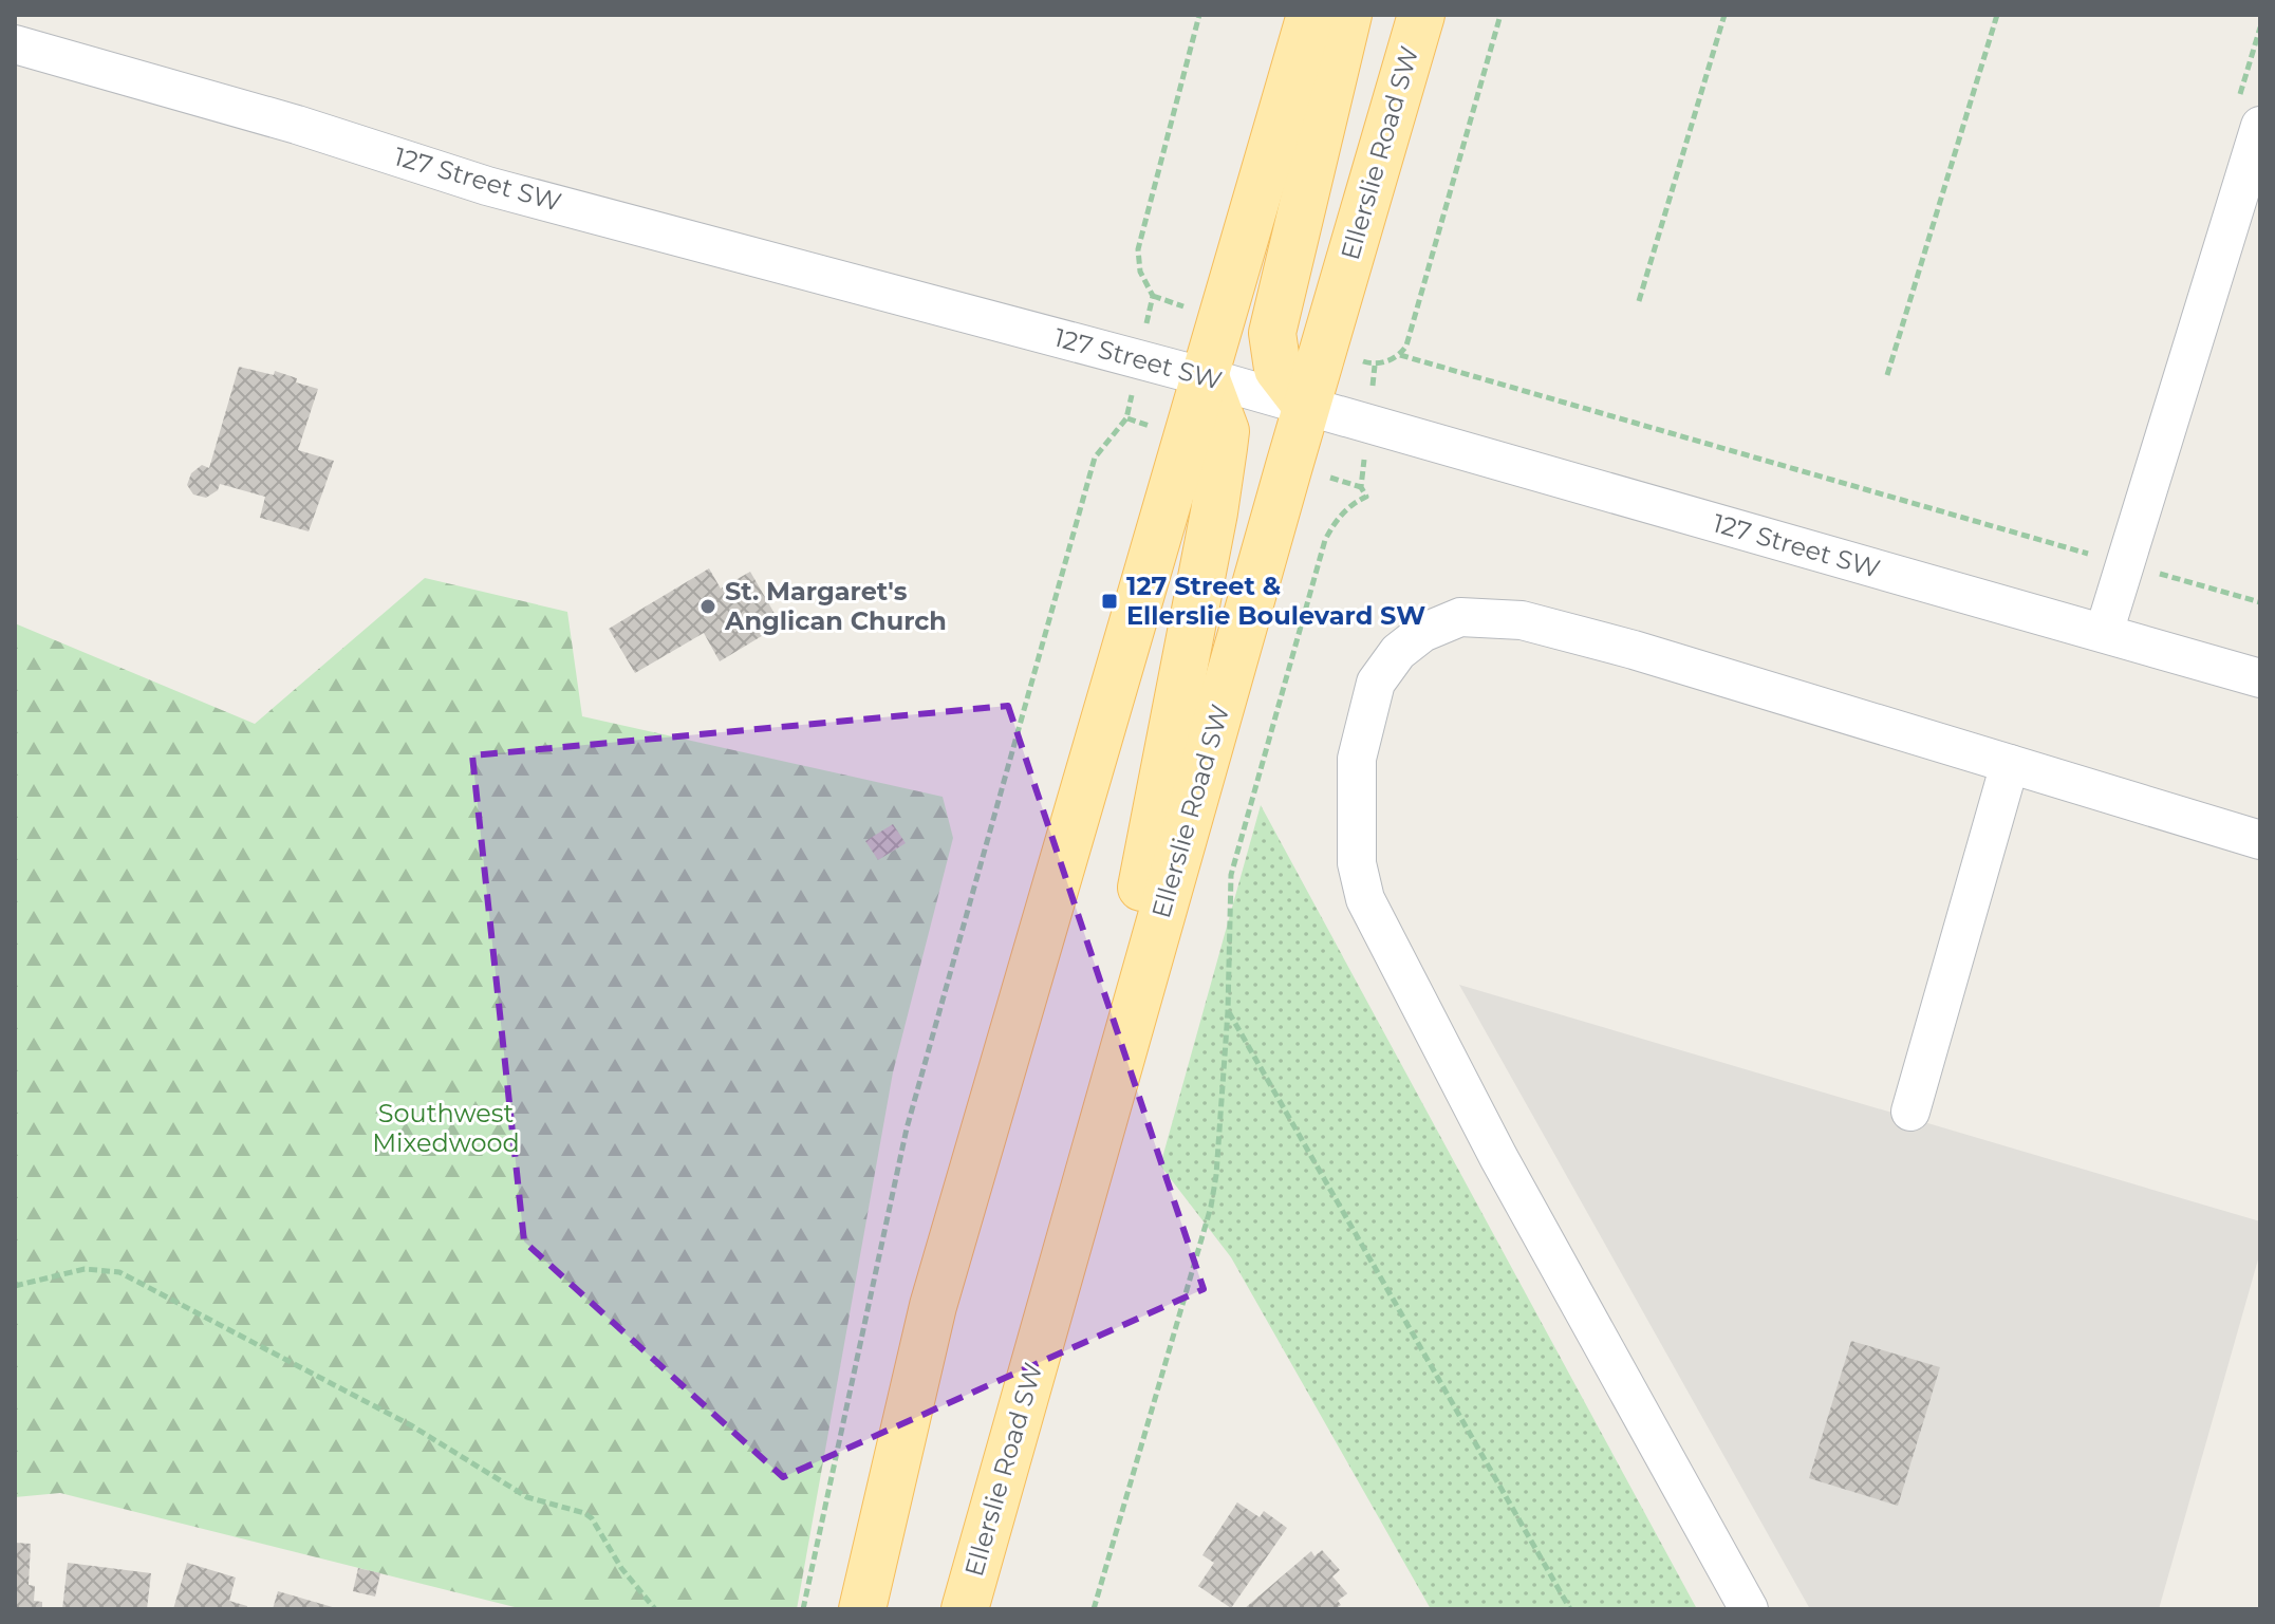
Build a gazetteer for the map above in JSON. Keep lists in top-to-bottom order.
{
  "streets": {
    "main road": ["Ellerslie Road SW"],
    "street": ["127 Street SW"]
  },
  "crossings": [
    ["Ellerslie Road SW", "127 Street SW"]
  ],
  "parks": ["Southwest Mixedwood"],
  "places": {
    "transit": ["127 Street & Ellerslie Boulevard SW"],
    "other": ["St. Margaret's Anglican Church"]
  }
}
